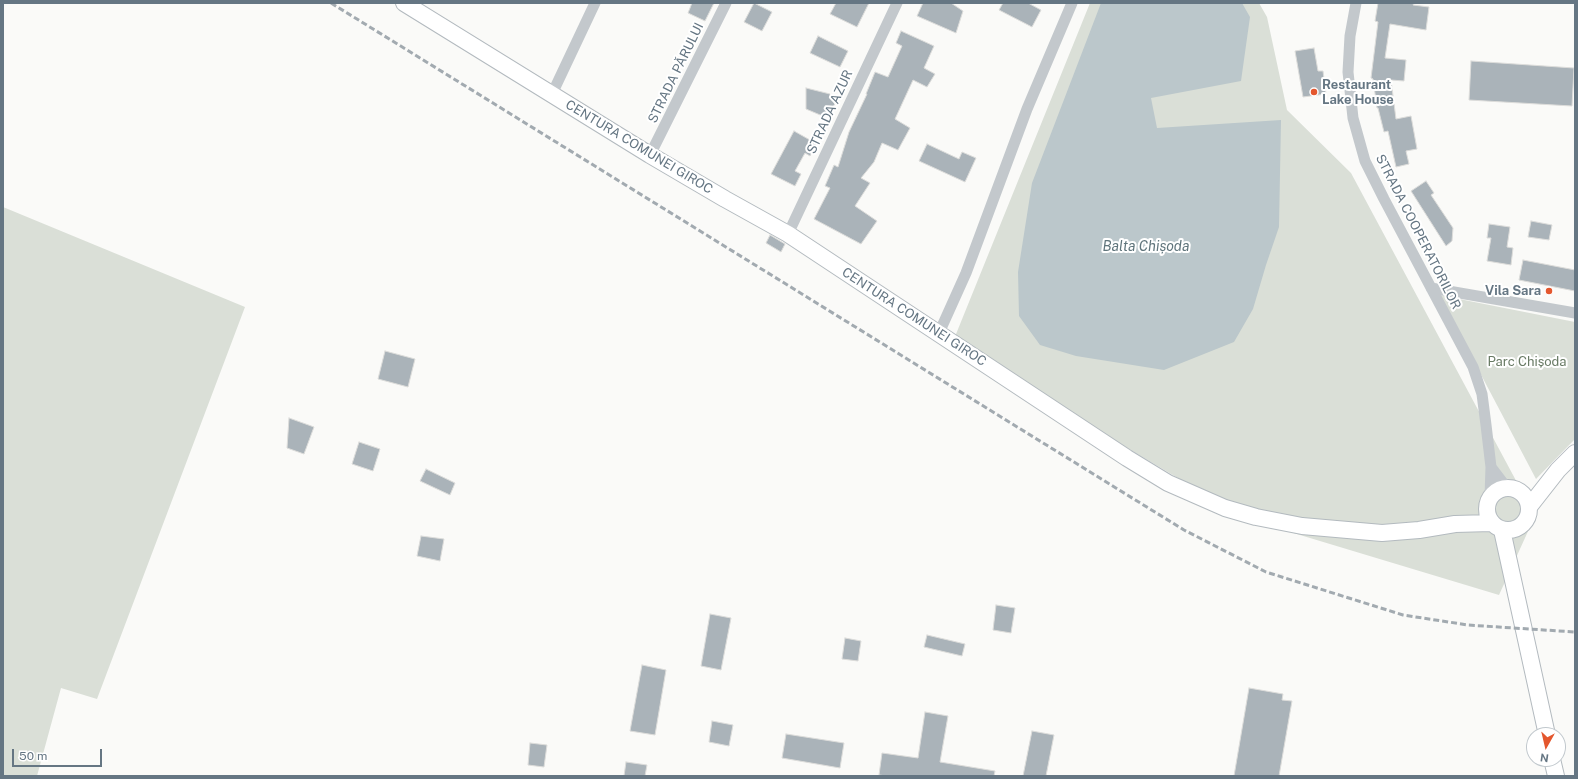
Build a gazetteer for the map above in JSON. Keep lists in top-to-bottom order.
{
  "streets": {
    "main road": ["CENTURA COMUNEI GIROC"],
    "street": ["STRADA PĂRULUI", "STRADA AZUR", "STRADA COOPERATORILOR"]
  },
  "crossings": [
    ["STRADA PĂRULUI", "CENTURA COMUNEI GIROC"],
    ["STRADA AZUR", "CENTURA COMUNEI GIROC"],
    ["CENTURA COMUNEI GIROC", "STRADA COOPERATORILOR"]
  ],
  "water": ["Balta Chișoda"],
  "parks": ["Parc Chișoda"],
  "places": ["Restaurant Lake House", "Vila Sara"],
  "scale_bar": "50 m",
  "north": "bottom"
}
